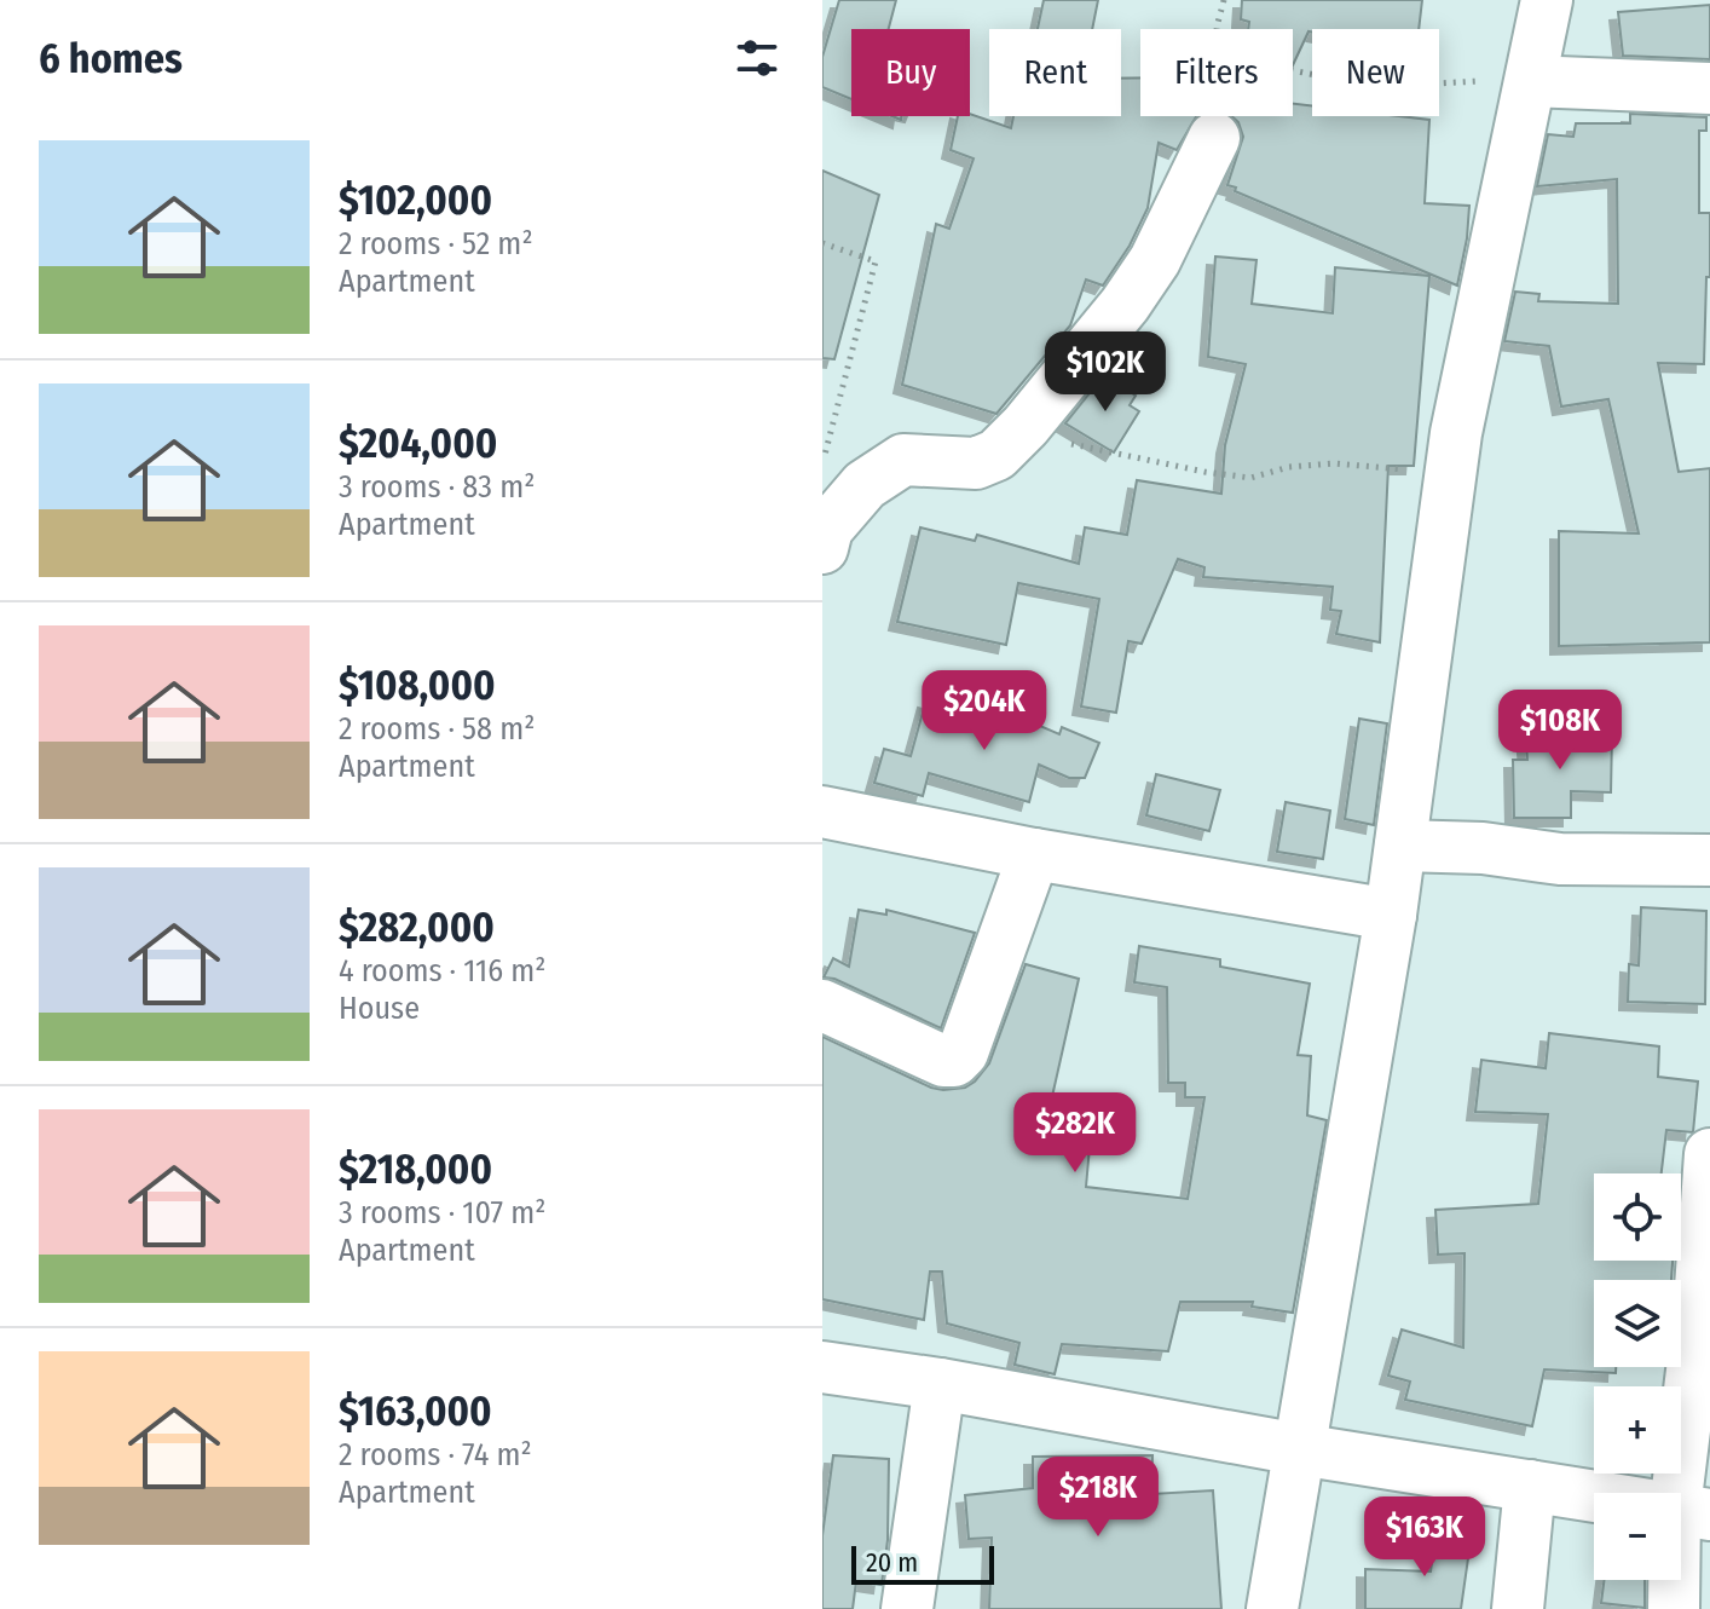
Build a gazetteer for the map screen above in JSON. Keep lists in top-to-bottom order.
{
  "scale_bar": "20 m",
  "page": {
    "heading": "6 homes",
    "chip": [
      "Buy",
      "Rent",
      "Filters",
      "New"
    ],
    "list": [
      {
        "name": "$102,000",
        "note": "2 rooms · 52 m² · Apartment"
      },
      {
        "name": "$204,000",
        "note": "3 rooms · 83 m² · Apartment"
      },
      {
        "name": "$108,000",
        "note": "2 rooms · 58 m² · Apartment"
      },
      {
        "name": "$282,000",
        "note": "4 rooms · 116 m² · House"
      },
      {
        "name": "$218,000",
        "note": "3 rooms · 107 m² · Apartment"
      },
      {
        "name": "$163,000",
        "note": "2 rooms · 74 m² · Apartment"
      }
    ],
    "price": [
      "$102K",
      "$204K",
      "$108K",
      "$282K",
      "$218K",
      "$163K"
    ],
    "map_buttons": ["+", "−"],
    "scale": "20 m"
  }
}
